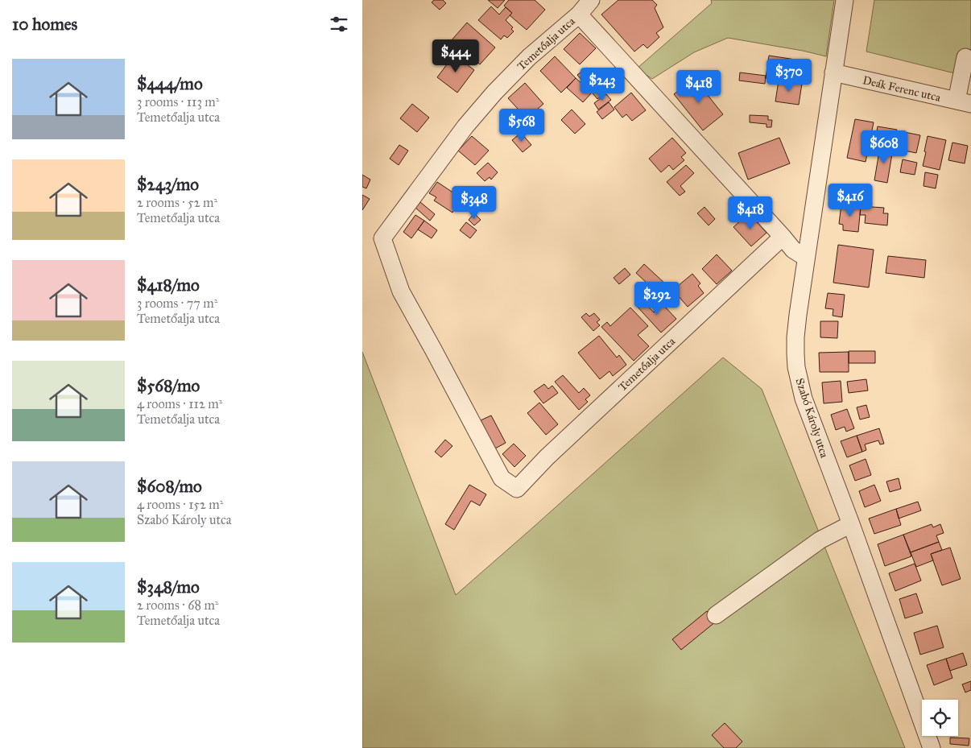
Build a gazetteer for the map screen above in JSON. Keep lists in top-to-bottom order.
{
  "streets": {
    "street": ["Temetőalja utca", "Deák Ferenc utca", "Szabó Károly utca"]
  },
  "crossings": [
    ["Deák Ferenc utca", "Szabó Károly utca"]
  ],
  "page": {
    "heading": "10 homes",
    "price": [
      "$444",
      "$370",
      "$243",
      "$418",
      "$568",
      "$608",
      "$416",
      "$348",
      "$418",
      "$292"
    ],
    "list": [
      {
        "name": "$444/mo",
        "note": "3 rooms · 113 m² · Temetőalja utca"
      },
      {
        "name": "$243/mo",
        "note": "2 rooms · 52 m² · Temetőalja utca"
      },
      {
        "name": "$418/mo",
        "note": "3 rooms · 77 m² · Temetőalja utca"
      },
      {
        "name": "$568/mo",
        "note": "4 rooms · 112 m² · Temetőalja utca"
      },
      {
        "name": "$608/mo",
        "note": "4 rooms · 152 m² · Szabó Károly utca"
      },
      {
        "name": "$348/mo",
        "note": "2 rooms · 68 m² · Temetőalja utca"
      }
    ]
  }
}
